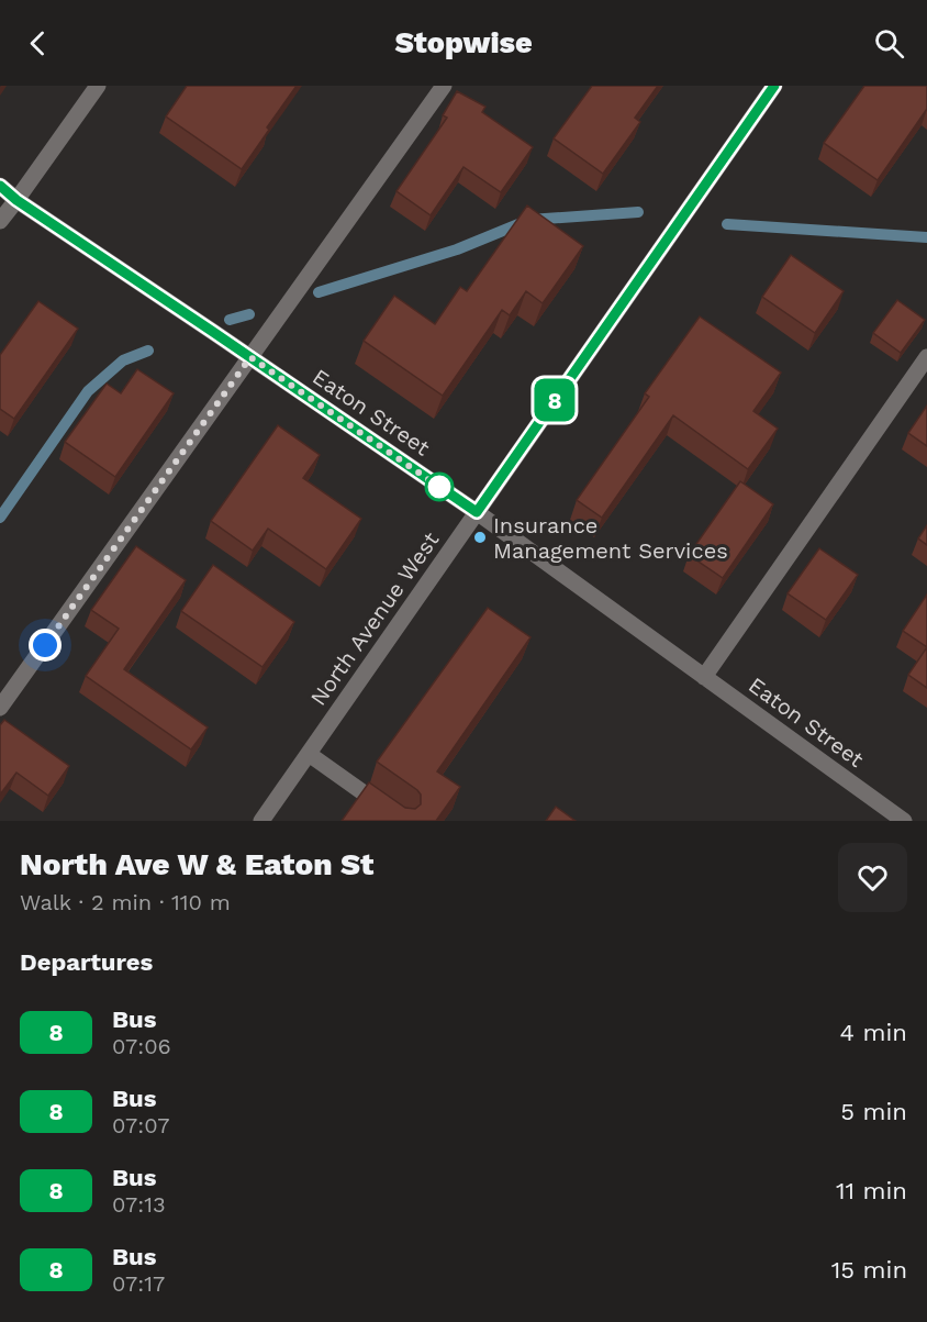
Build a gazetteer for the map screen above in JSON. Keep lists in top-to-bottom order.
{
  "streets": {
    "street": ["Eaton Street", "North Avenue West"]
  },
  "crossings": [
    ["Eaton Street", "North Avenue West"]
  ],
  "places": ["Insurance Management Services"],
  "lines": ["bus line 8"],
  "page": {
    "header": "Stopwise",
    "on_map": "8",
    "heading": [
      ["North Ave W & Eaton St", "Walk · 2 min · 110 m"],
      "Departures"
    ],
    "list": [
      {
        "mark": "8",
        "name": "Bus",
        "note": "07:06",
        "value": "4 min"
      },
      {
        "mark": "8",
        "name": "Bus",
        "note": "07:07",
        "value": "5 min"
      },
      {
        "mark": "8",
        "name": "Bus",
        "note": "07:13",
        "value": "11 min"
      },
      {
        "mark": "8",
        "name": "Bus",
        "note": "07:17",
        "value": "15 min"
      }
    ]
  }
}
